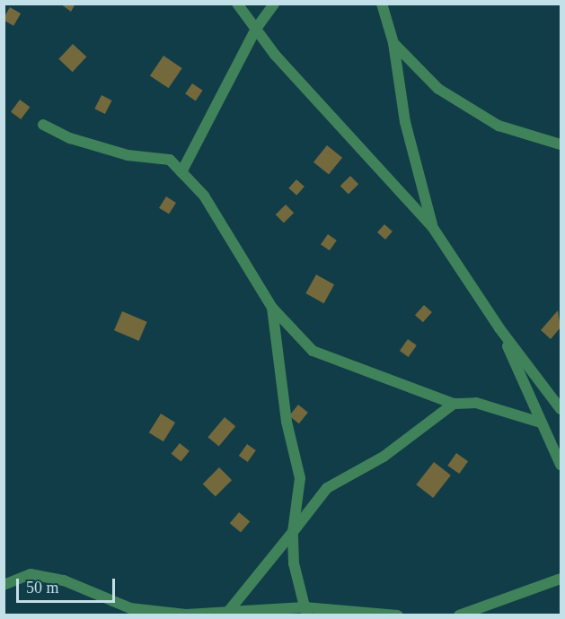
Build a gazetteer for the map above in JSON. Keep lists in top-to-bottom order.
{
  "scale_bar": "50 m"
}
